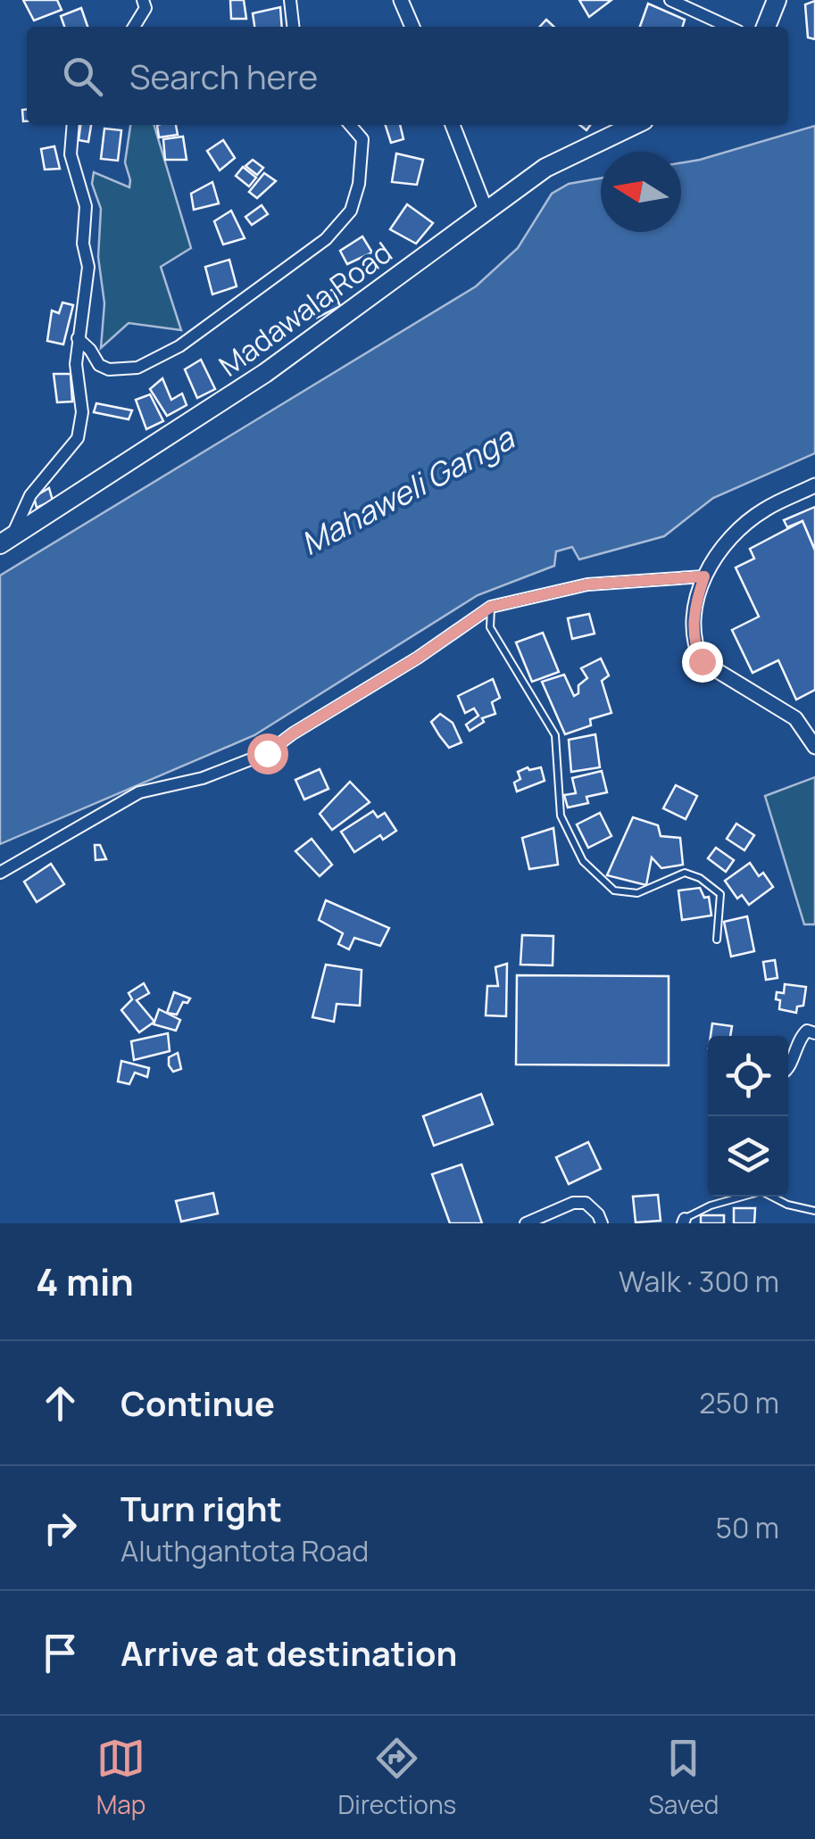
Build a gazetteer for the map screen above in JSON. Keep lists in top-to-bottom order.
{
  "streets": {
    "main road": ["Madawala Road"]
  },
  "water": ["Mahaweli Ganga"],
  "north": "left",
  "page": {
    "search": "Search here",
    "heading": ["4 min", "Walk · 300 m"],
    "list": [
      ["Continue", "250 m"],
      ["Turn right", "Aluthgantota Road", "50 m"],
      "Arrive at destination"
    ],
    "nav": ["Map", "Directions", "Saved"]
  }
}
